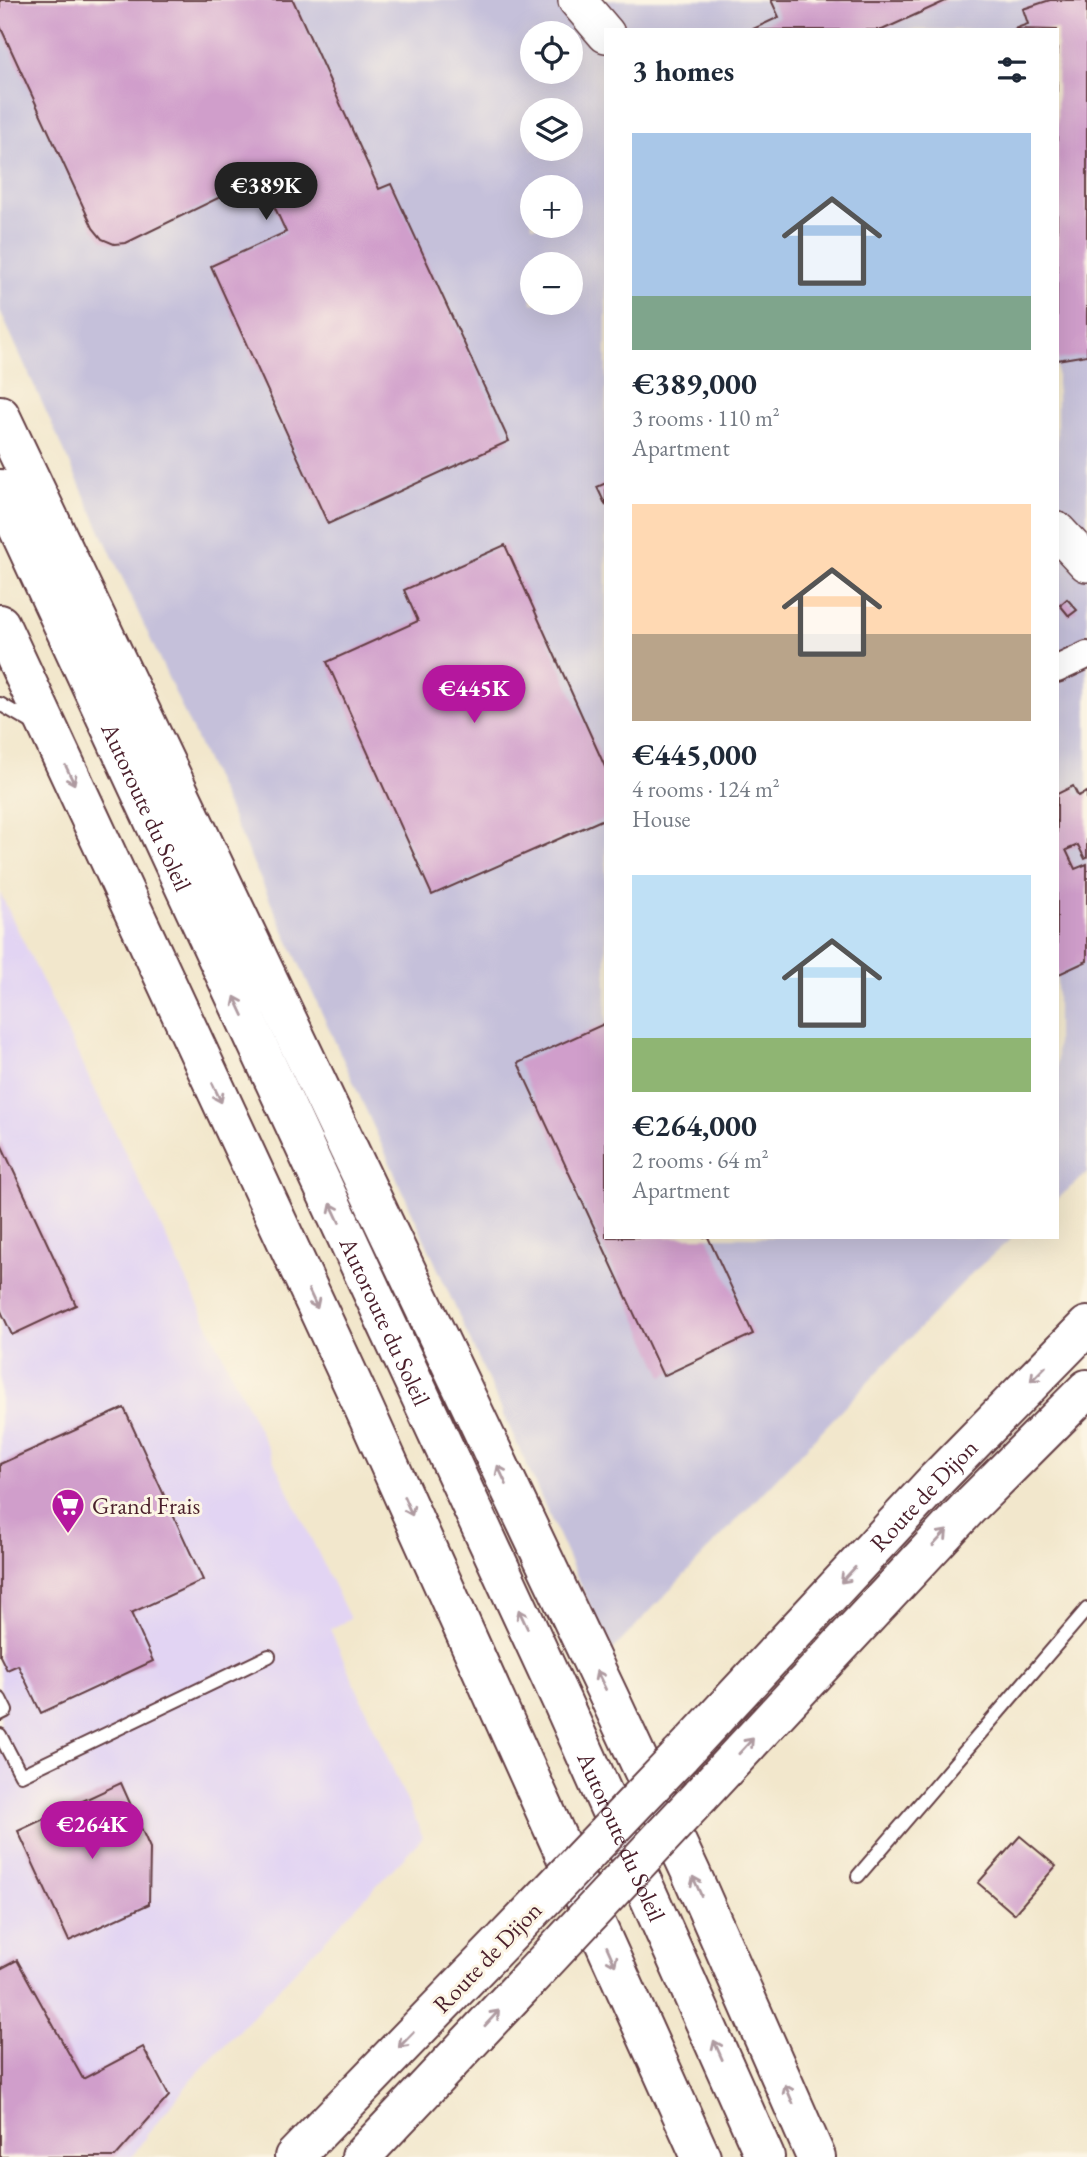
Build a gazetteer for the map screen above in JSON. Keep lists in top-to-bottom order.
{
  "streets": {
    "main road": ["Autoroute du Soleil", "Route de Dijon"]
  },
  "places": {
    "supermarket": ["Grand Frais"]
  },
  "page": {
    "map_buttons": ["+", "−"],
    "heading": "3 homes",
    "list": [
      {
        "name": "€389,000",
        "note": "3 rooms · 110 m² · Apartment"
      },
      {
        "name": "€445,000",
        "note": "4 rooms · 124 m² · House"
      },
      {
        "name": "€264,000",
        "note": "2 rooms · 64 m² · Apartment"
      }
    ],
    "price": ["€389K", "€445K", "€264K"]
  }
}
